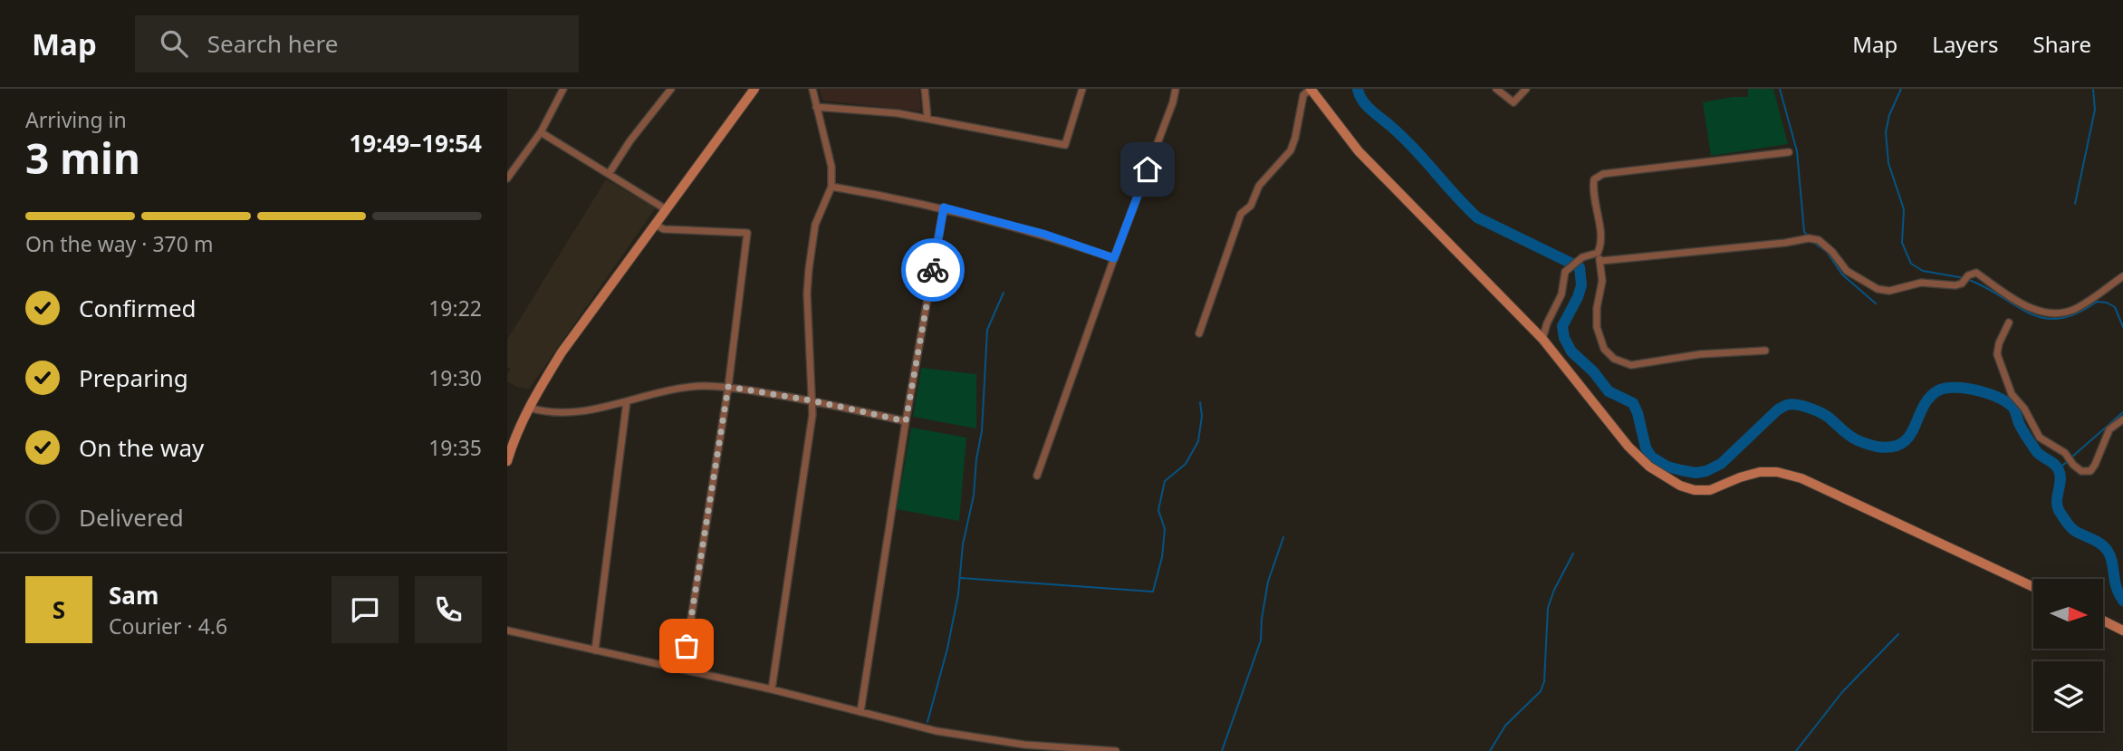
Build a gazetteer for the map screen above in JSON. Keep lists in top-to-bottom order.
{
  "north": "right",
  "page": {
    "header": "Map",
    "search": "Search here",
    "nav": ["Map", "Layers", "Share"],
    "heading": ["3 min", "Arriving in", "19:49–19:54"],
    "panel": ["Sam", "Courier · 4.6"],
    "bar": "On the way · 370 m",
    "list": [
      ["Confirmed", "19:22"],
      ["Preparing", "19:30"],
      ["On the way", "19:35"],
      "Delivered"
    ],
    "round": "S"
  }
}
